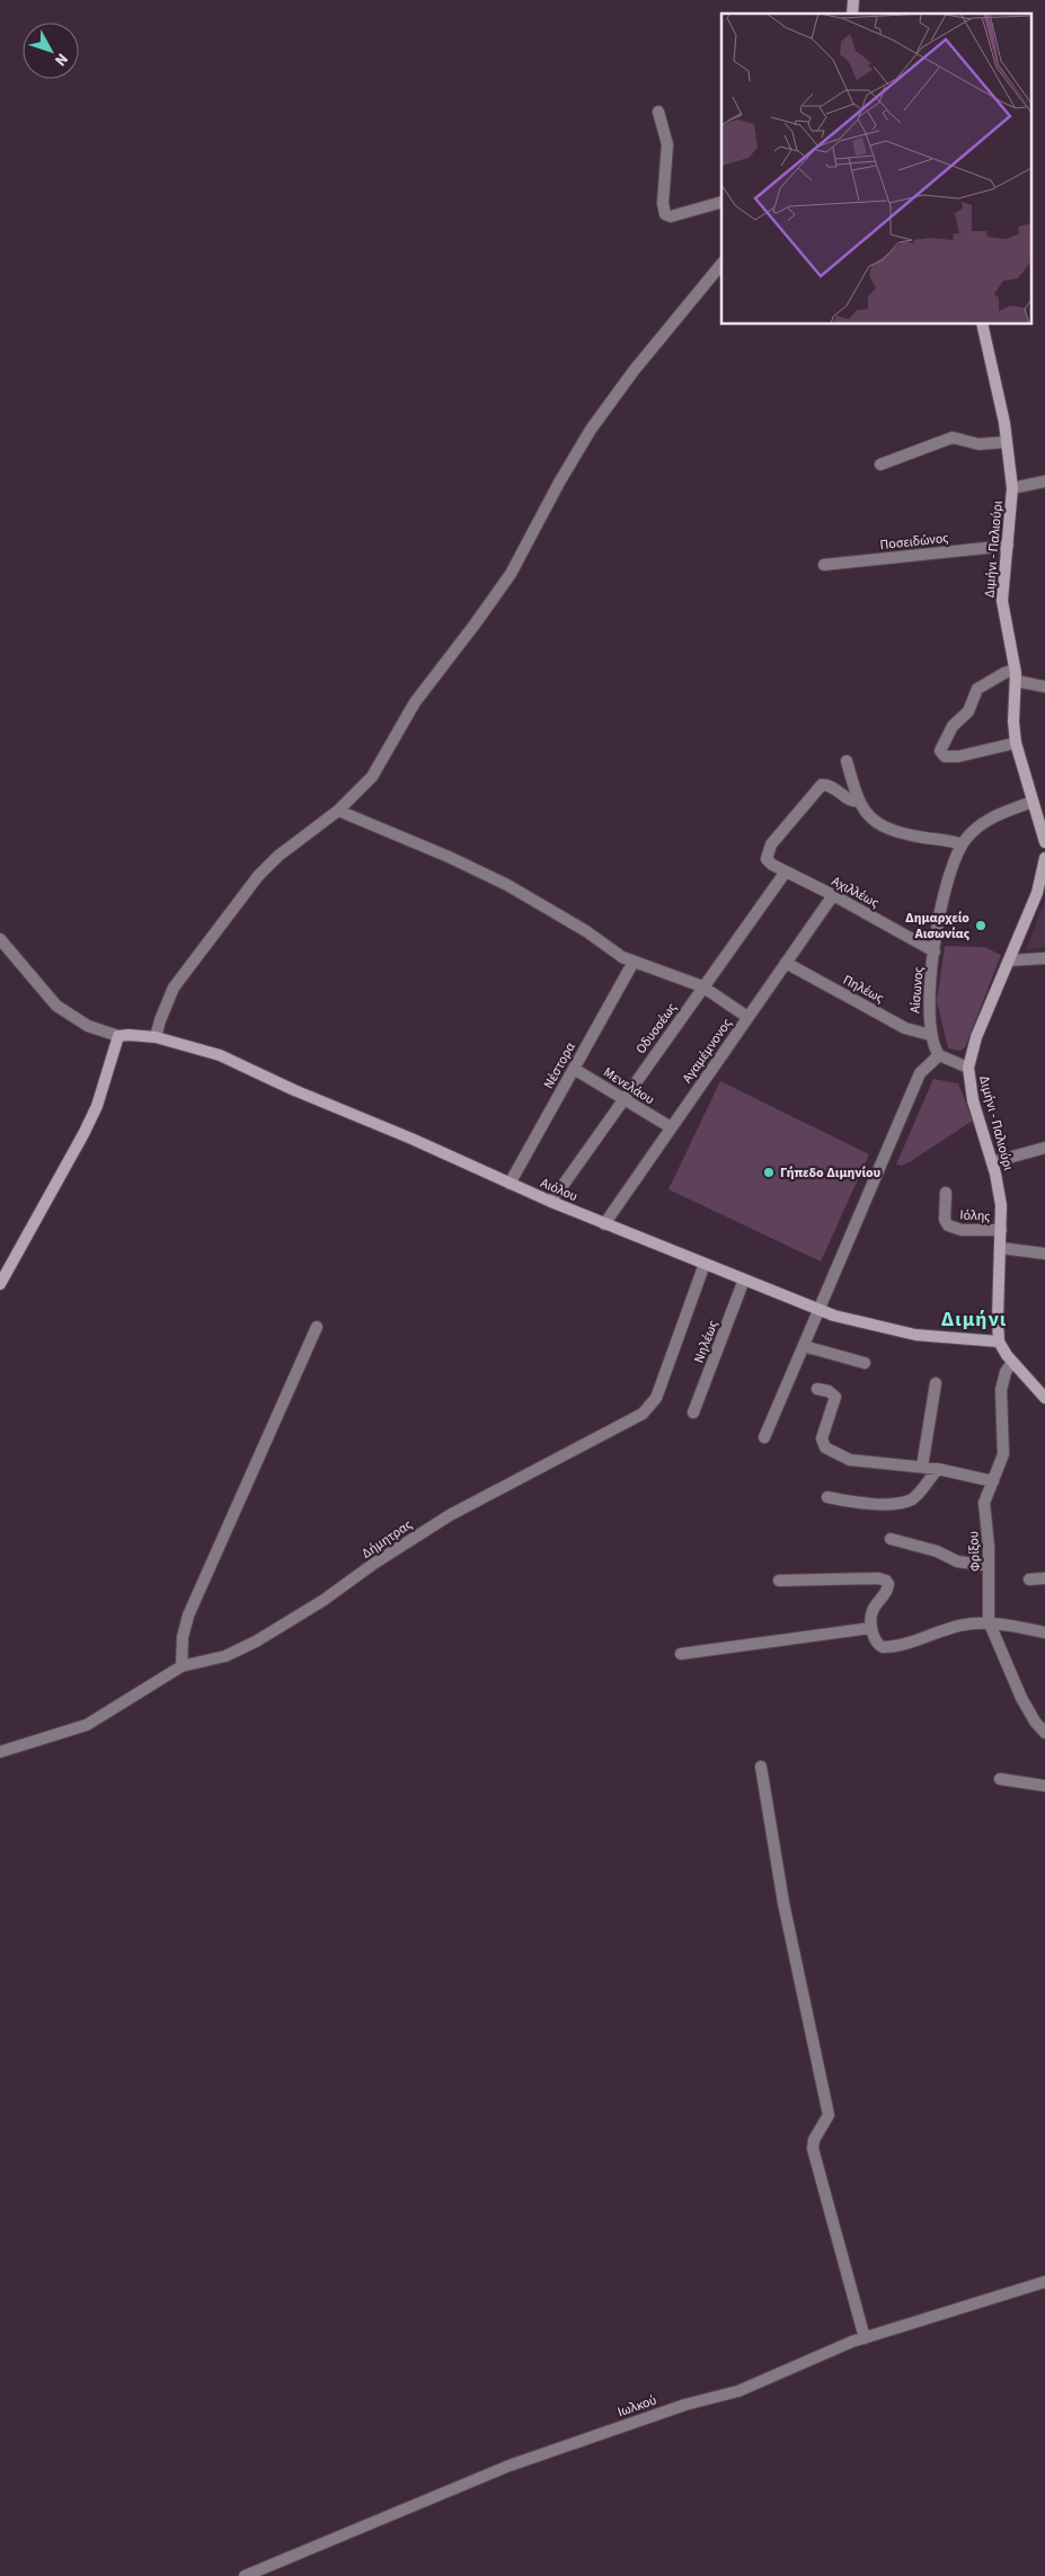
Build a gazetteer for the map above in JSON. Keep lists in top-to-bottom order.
{
  "streets": {
    "street": [
      "Ποσειδώνος",
      "Διμήνι - Παλιούρι",
      "Αχιλλέως",
      "Πηλέως",
      "Αίσωνος",
      "Οδυσσέως",
      "Αγαμέμνονος",
      "Νέστορα",
      "Μενελάου",
      "Αιόλου",
      "Ιόλης",
      "Νηλέως",
      "Δήμητρας",
      "Φρίξου",
      "Ιωλκού"
    ]
  },
  "crossings": [
    ["Ποσειδώνος", "Διμήνι - Παλιούρι"],
    ["Διμήνι - Παλιούρι", "Αίσωνος"],
    ["Διμήνι - Παλιούρι", "Αιόλου"],
    ["Διμήνι - Παλιούρι", "Ιόλης"],
    ["Αχιλλέως", "Αίσωνος"],
    ["Αχιλλέως", "Οδυσσέως"],
    ["Αχιλλέως", "Αγαμέμνονος"],
    ["Πηλέως", "Αίσωνος"],
    ["Πηλέως", "Αγαμέμνονος"],
    ["Οδυσσέως", "Μενελάου"],
    ["Οδυσσέως", "Αιόλου"],
    ["Αγαμέμνονος", "Μενελάου"],
    ["Αγαμέμνονος", "Αιόλου"],
    ["Νέστορα", "Μενελάου"],
    ["Νέστορα", "Αιόλου"],
    ["Αιόλου", "Νηλέως"],
    ["Αιόλου", "Δήμητρας"]
  ],
  "districts": ["Διμήνι"],
  "places": ["Δημαρχείο Αισωνίας", "Γήπεδο Διμηνίου"],
  "north": "bottom right"
}
